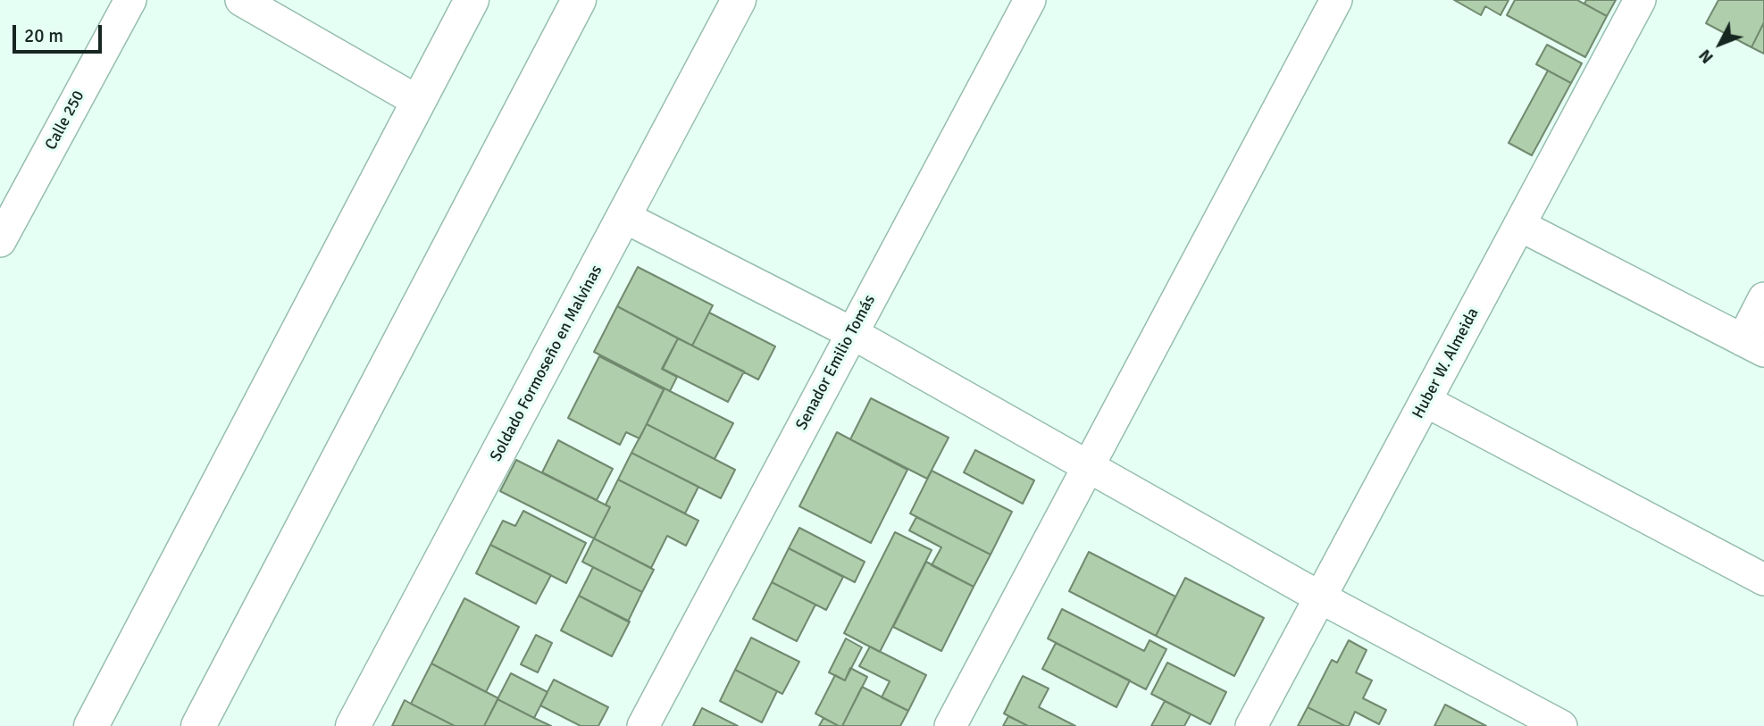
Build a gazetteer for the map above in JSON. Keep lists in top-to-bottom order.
{
  "streets": {
    "main road": ["Soldado Formoseño en Malvinas"],
    "street": ["Calle 250", "Senador Emilio Tomás", "Huber W. Almeida"]
  },
  "scale_bar": "20 m",
  "north": "bottom left"
}
